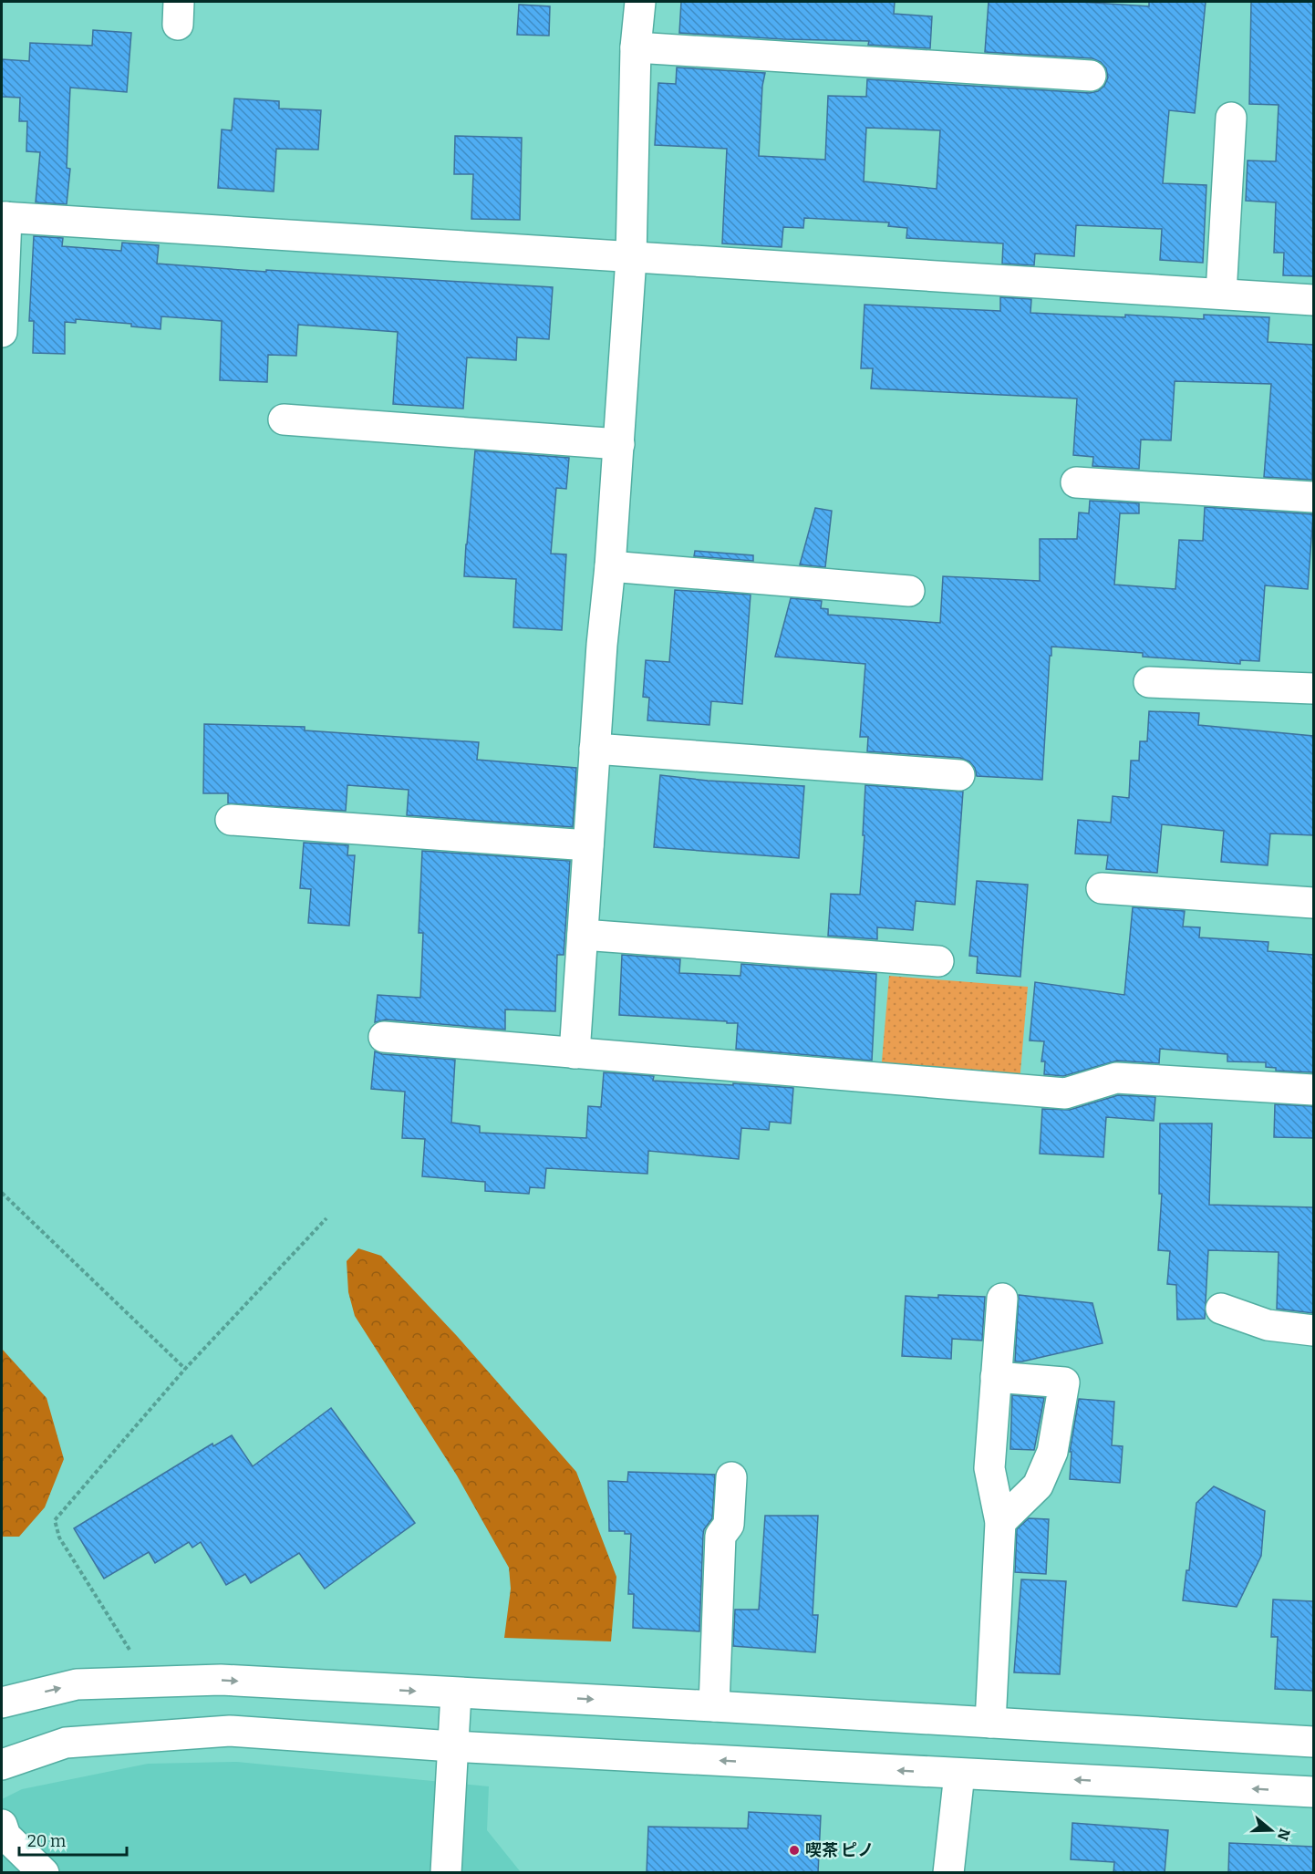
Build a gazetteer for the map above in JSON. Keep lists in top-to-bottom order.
{
  "places": ["喫茶 ピノ"],
  "scale_bar": "20 m",
  "north": "right"
}
